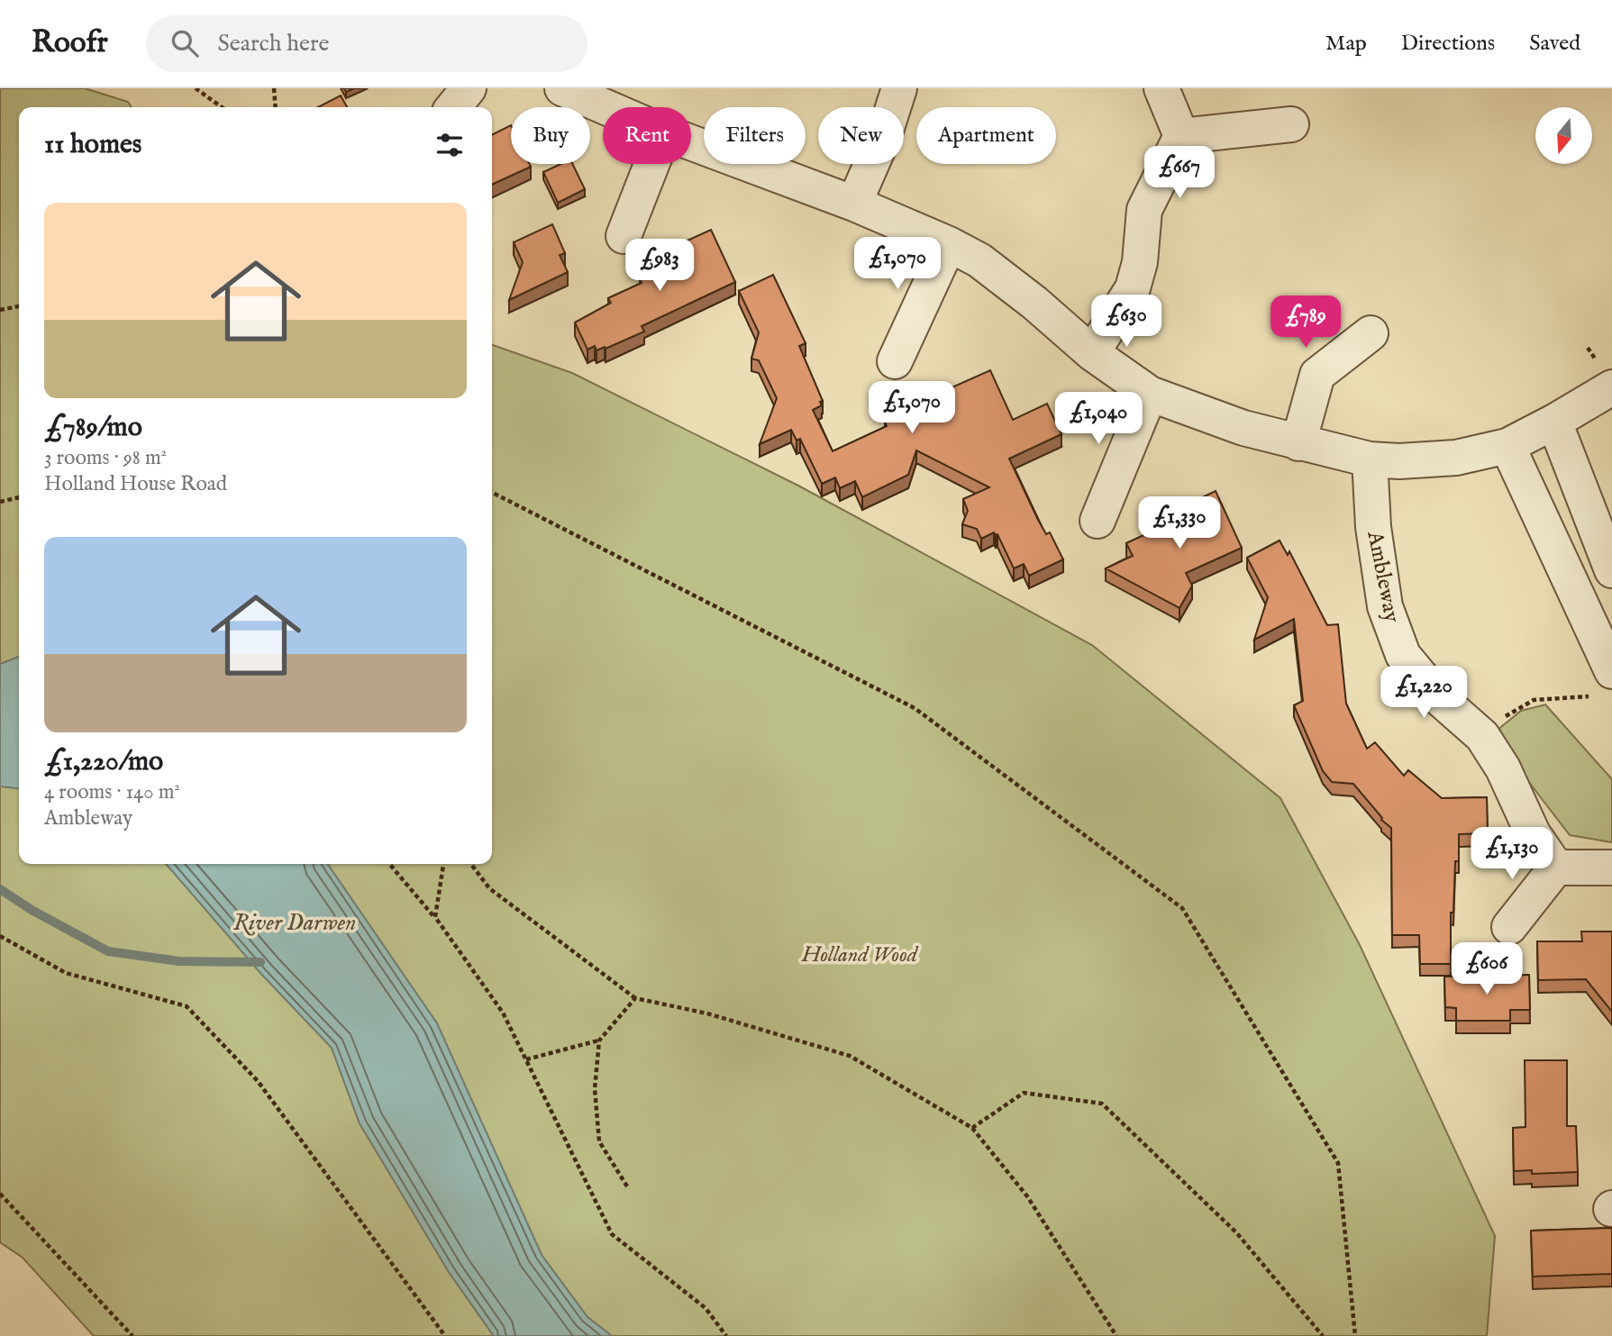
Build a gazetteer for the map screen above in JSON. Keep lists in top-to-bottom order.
{
  "streets": {
    "street": ["Ambleway"]
  },
  "water": ["River Darwen"],
  "parks": ["Holland Wood"],
  "north": "bottom",
  "page": {
    "header": "Roofr",
    "search": "Search here",
    "nav": ["Map", "Directions", "Saved"],
    "chip": [
      "Buy",
      "Rent",
      "Filters",
      "New",
      "Apartment"
    ],
    "heading": "11 homes",
    "price": [
      "£667",
      "£1,070",
      "£983",
      "£630",
      "£789",
      "£1,070",
      "£1,040",
      "£1,330",
      "£1,220",
      "£1,130",
      "£606"
    ],
    "list": [
      {
        "name": "£789/mo",
        "note": "3 rooms · 98 m² · Holland House Road"
      },
      {
        "name": "£1,220/mo",
        "note": "4 rooms · 140 m² · Ambleway"
      }
    ]
  }
}
